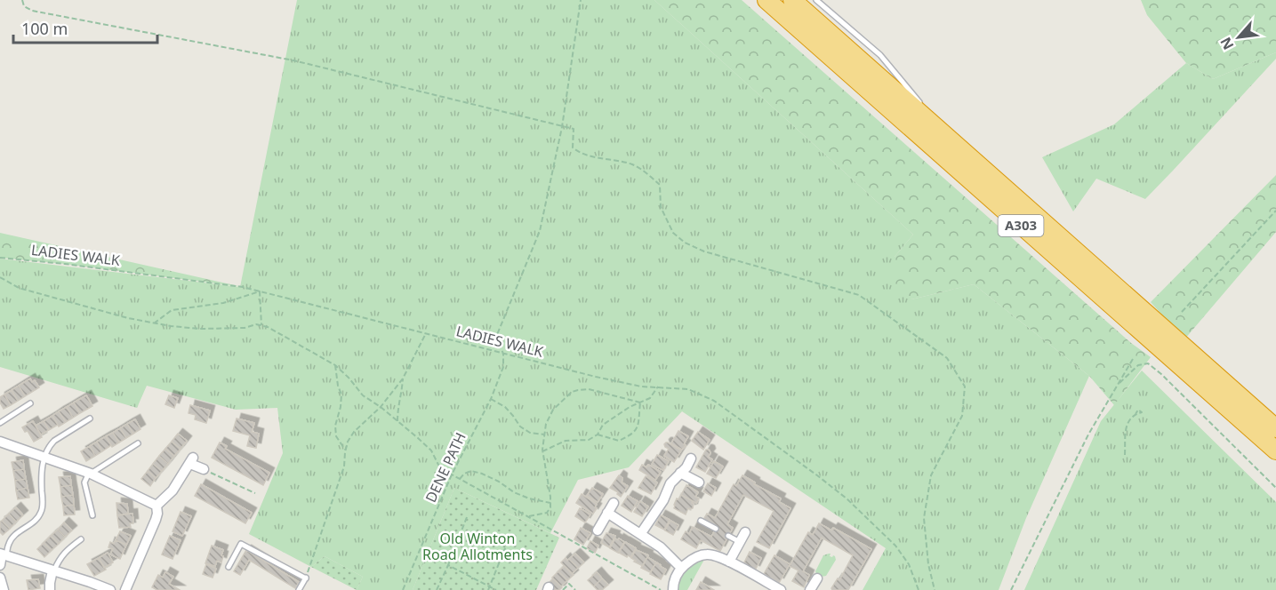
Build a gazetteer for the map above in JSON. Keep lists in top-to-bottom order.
{
  "streets": {
    "highway": ["A303"],
    "path": ["LADIES WALK", "DENE PATH"]
  },
  "crossings": [
    ["LADIES WALK", "DENE PATH"]
  ],
  "parks": ["Old Winton Road Allotments"],
  "scale_bar": "100 m",
  "north": "bottom left"
}
